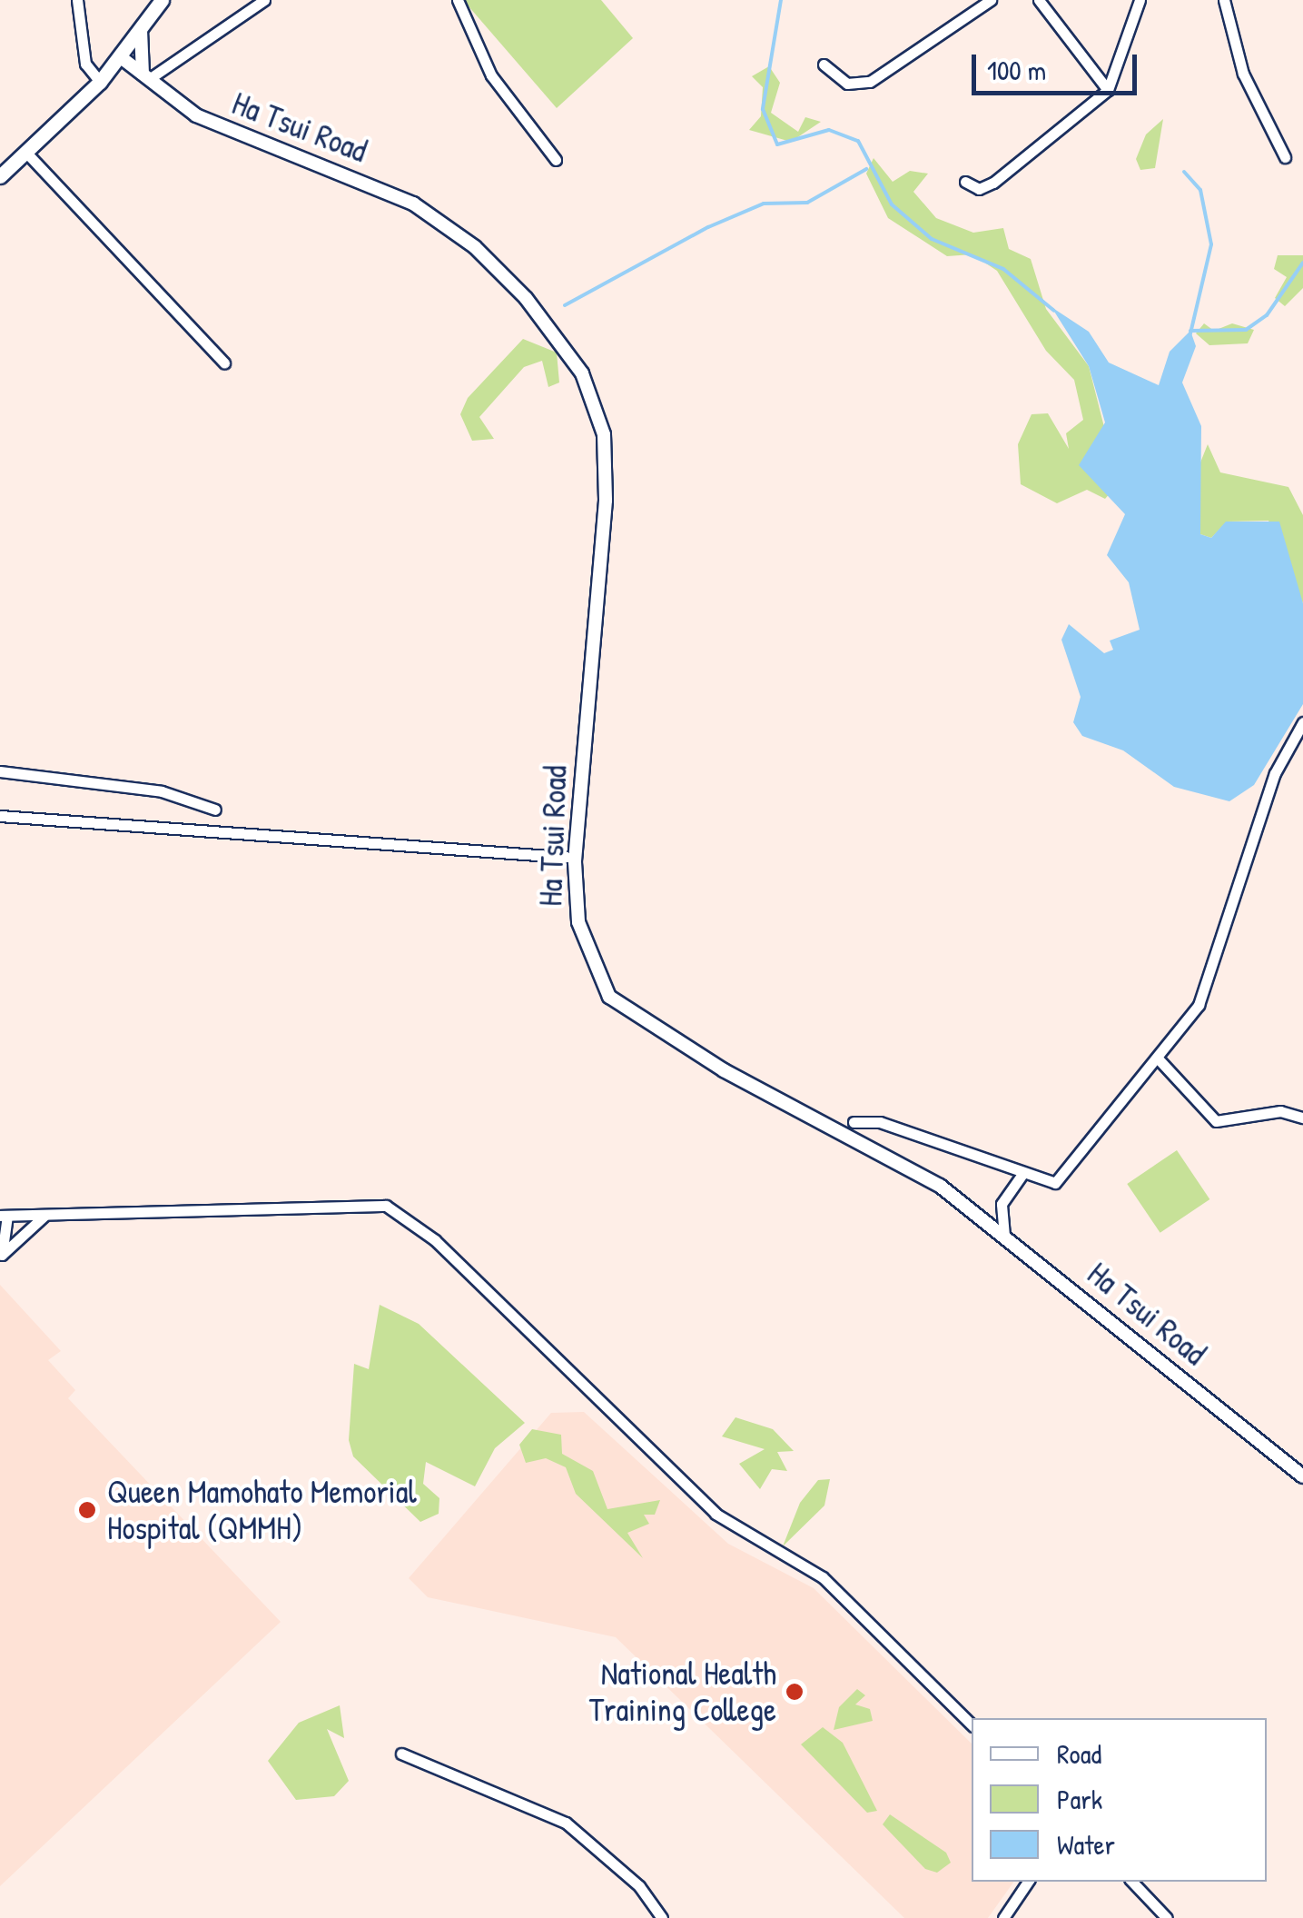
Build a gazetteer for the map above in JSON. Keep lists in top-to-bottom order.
{
  "streets": {
    "street": ["Ha Tsui Road"]
  },
  "places": ["Queen Mamohato Memorial Hospital (QMMH)", "National Health Training College"],
  "legend": ["Road", "Park", "Water"],
  "scale_bar": "100 m"
}
